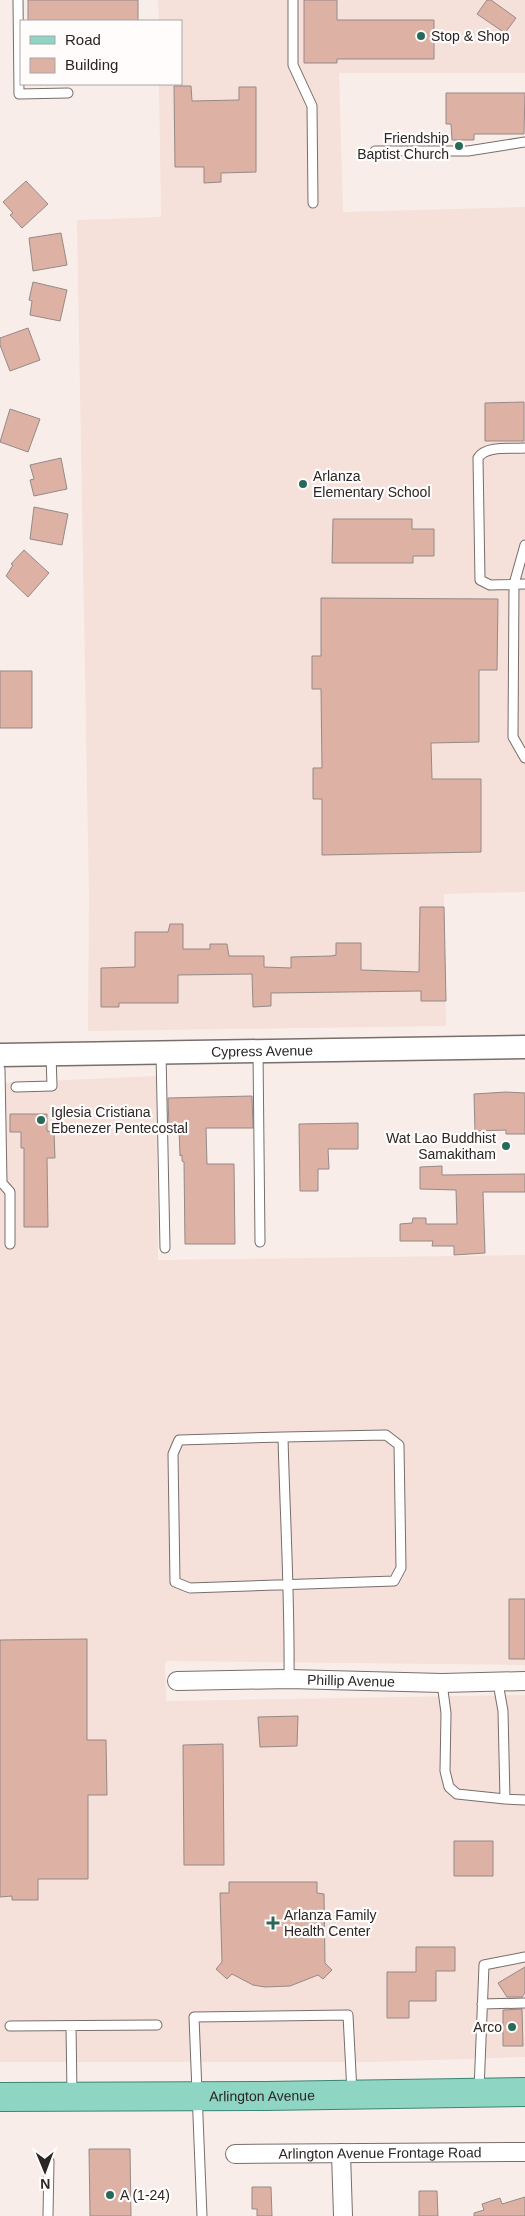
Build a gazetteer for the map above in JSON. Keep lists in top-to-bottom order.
{
  "streets": {
    "main road": ["Arlington Avenue"],
    "street": ["Cypress Avenue", "Phillip Avenue", "Arlington Avenue Frontage Road"]
  },
  "places": {
    "other": [
      "Stop & Shop",
      "Friendship Baptist Church",
      "Arlanza Elementary School",
      "Iglesia Cristiana Ebenezer Pentecostal",
      "Wat Lao Buddhist Samakitham",
      "Arco",
      "A (1-24)"
    ],
    "health": ["Arlanza Family Health Center"]
  },
  "legend": ["Road", "Building"],
  "north": "bottom"
}
